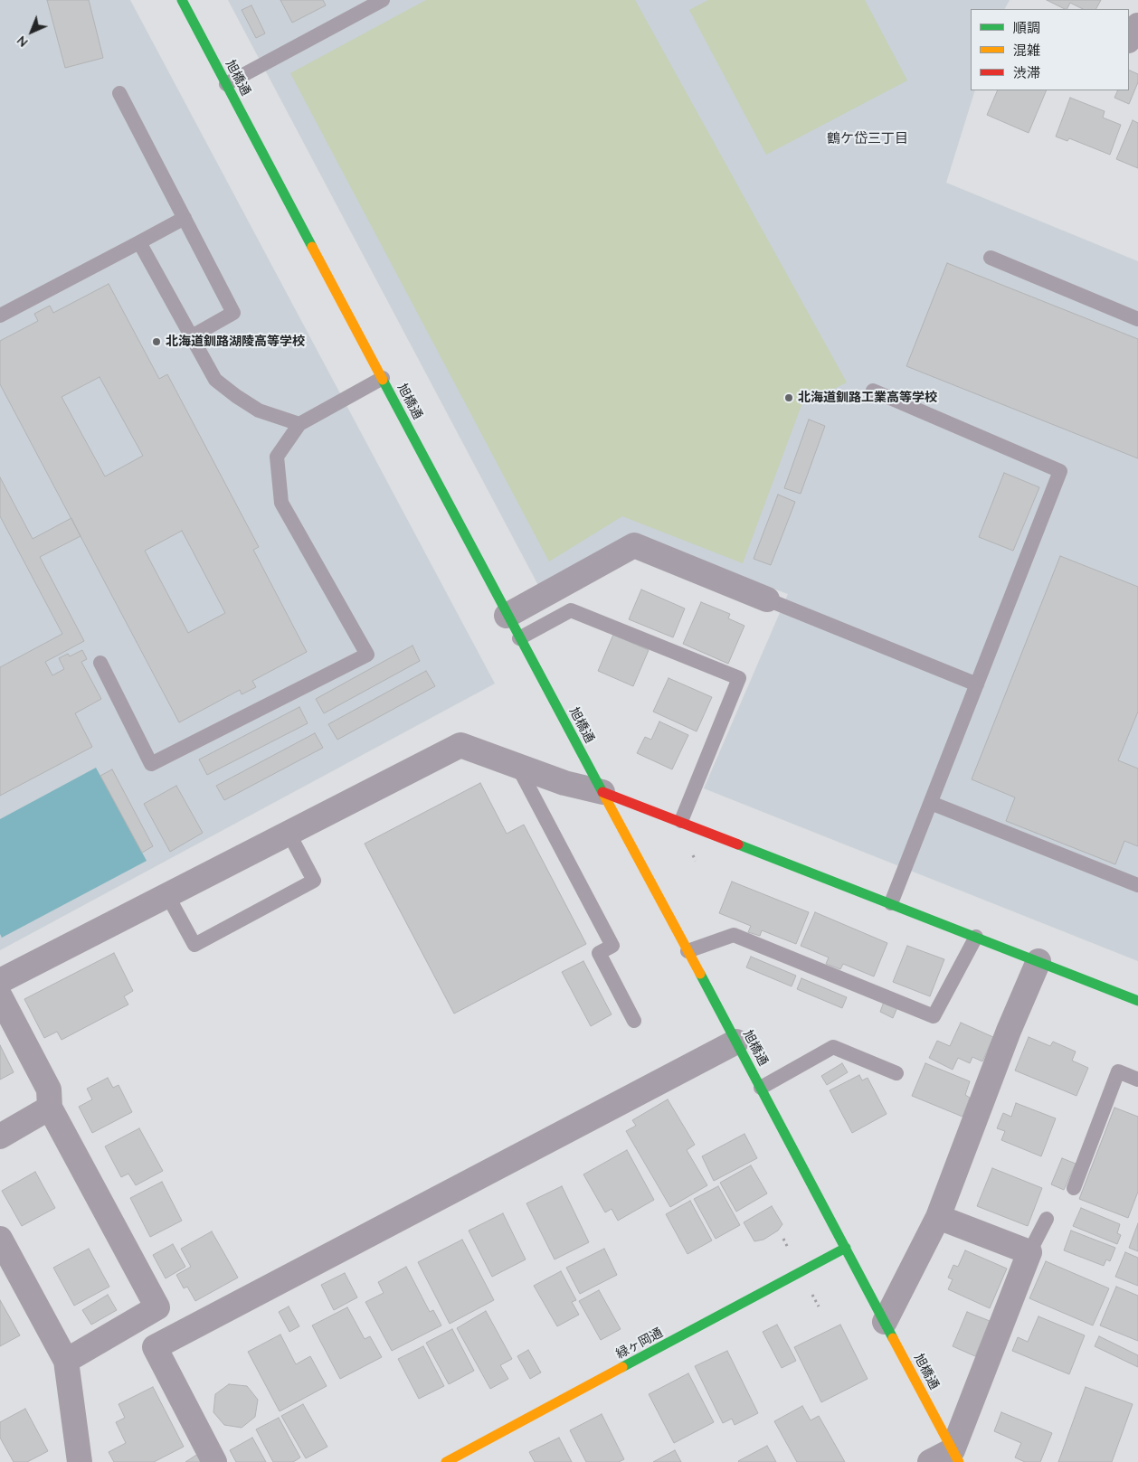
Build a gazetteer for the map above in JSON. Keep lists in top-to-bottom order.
{
  "streets": {
    "street": ["旭橋通", "緑ヶ岡通"]
  },
  "crossings": [
    ["旭橋通", "緑ヶ岡通"]
  ],
  "districts": ["鶴ケ岱三丁目"],
  "places": ["北海道釧路湖陵高等学校", "北海道釧路工業高等学校"],
  "legend": ["順調", "混雑", "渋滞"],
  "north": "bottom left"
}
